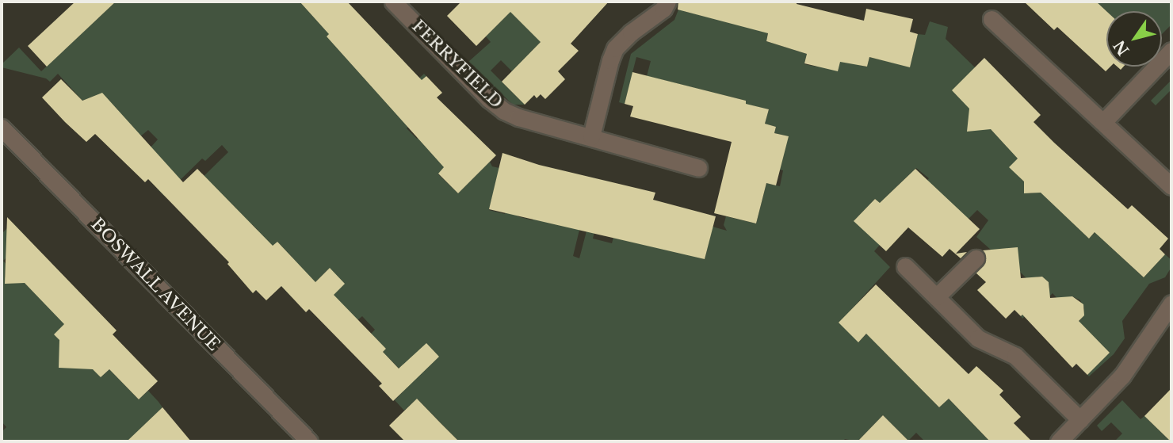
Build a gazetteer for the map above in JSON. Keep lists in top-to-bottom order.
{
  "streets": {
    "street": ["FERRYFIELD", "BOSWALL AVENUE"]
  },
  "north": "bottom left"
}
